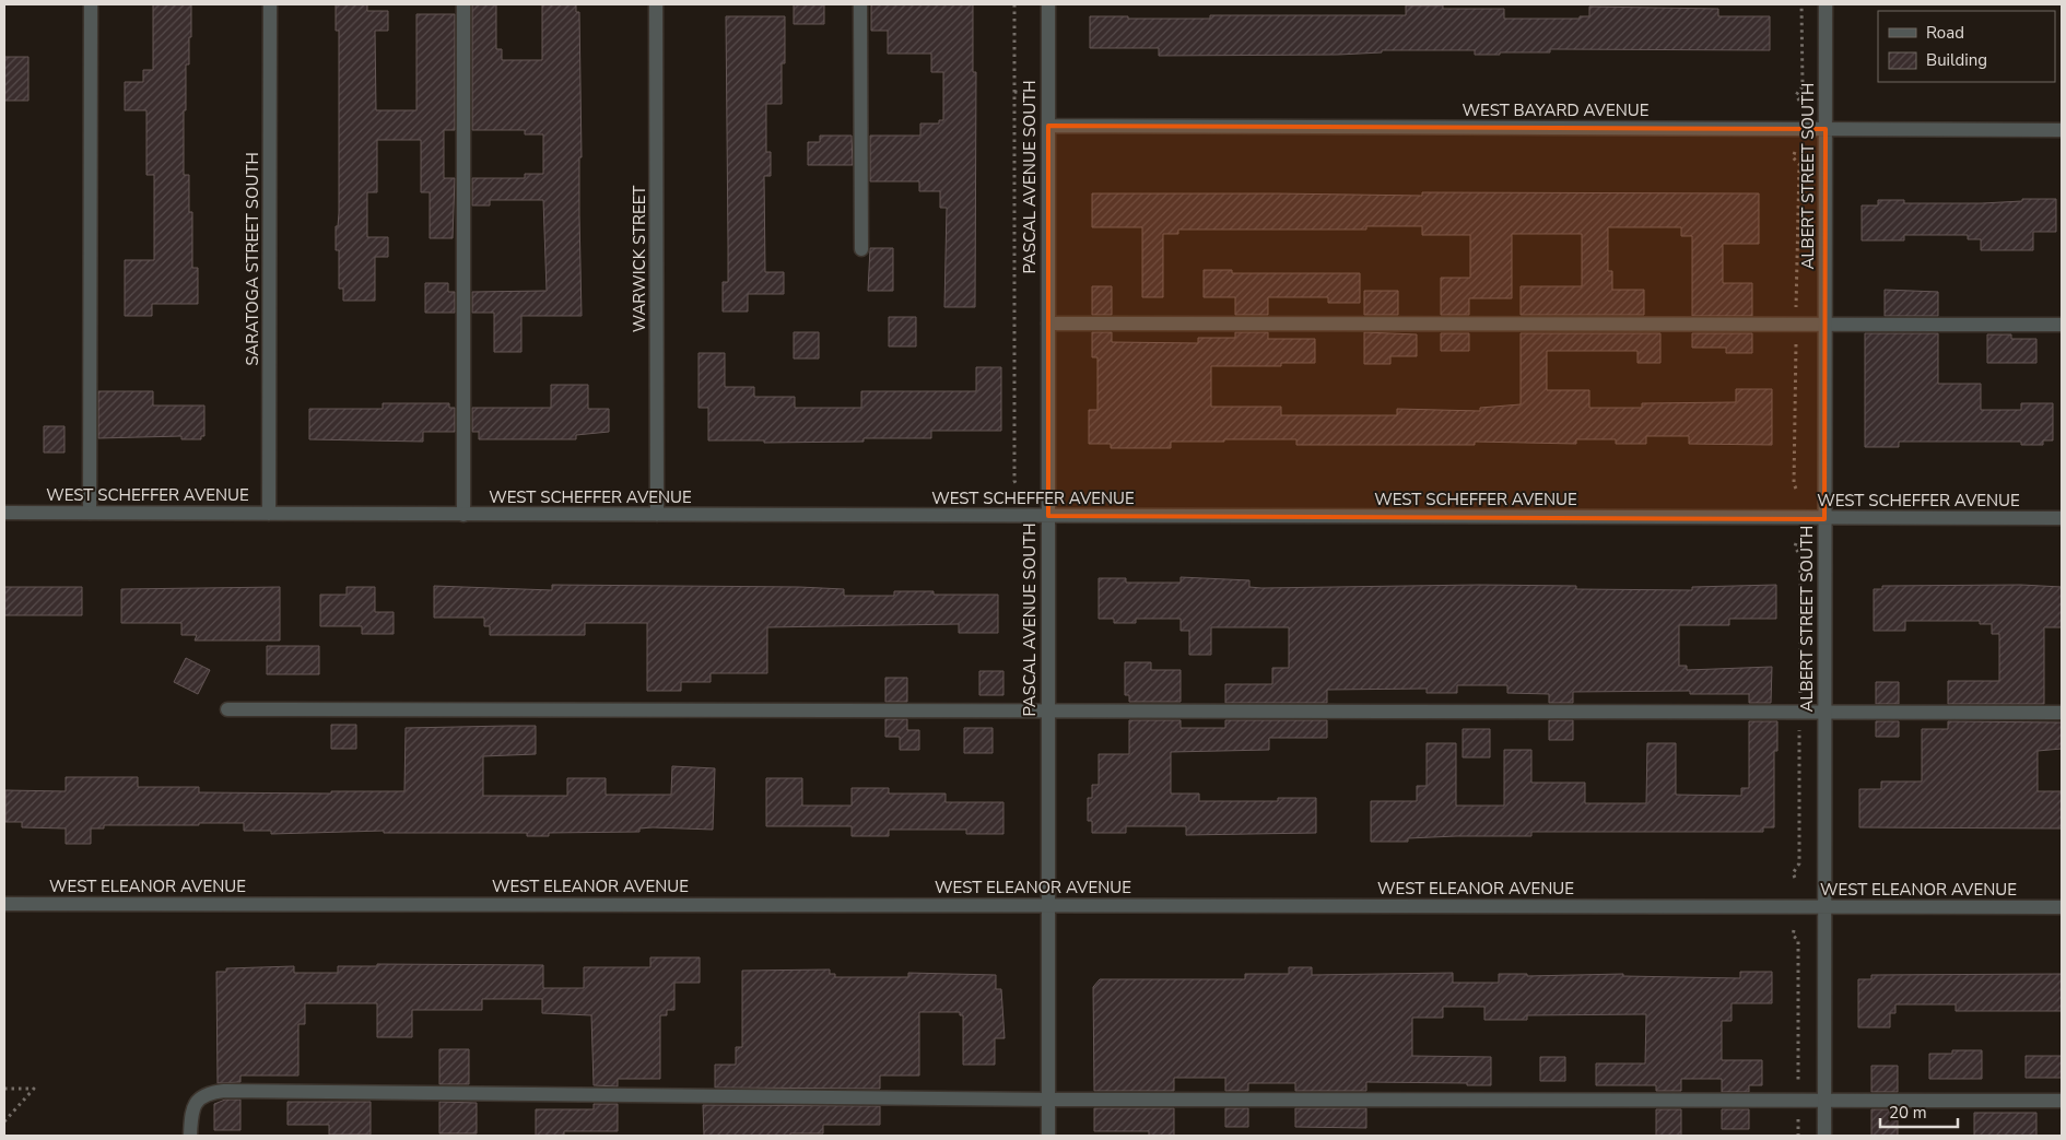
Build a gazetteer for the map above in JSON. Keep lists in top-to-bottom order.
{
  "streets": {
    "street": [
      "WEST BAYARD AVENUE",
      "ALBERT STREET SOUTH",
      "PASCAL AVENUE SOUTH",
      "SARATOGA STREET SOUTH",
      "WARWICK STREET",
      "WEST SCHEFFER AVENUE",
      "WEST ELEANOR AVENUE"
    ]
  },
  "crossings": [
    ["WEST BAYARD AVENUE", "ALBERT STREET SOUTH"],
    ["WEST BAYARD AVENUE", "PASCAL AVENUE SOUTH"],
    ["ALBERT STREET SOUTH", "WEST SCHEFFER AVENUE"],
    ["ALBERT STREET SOUTH", "WEST ELEANOR AVENUE"],
    ["PASCAL AVENUE SOUTH", "WEST SCHEFFER AVENUE"],
    ["PASCAL AVENUE SOUTH", "WEST ELEANOR AVENUE"],
    ["SARATOGA STREET SOUTH", "WEST SCHEFFER AVENUE"],
    ["WARWICK STREET", "WEST SCHEFFER AVENUE"]
  ],
  "legend": ["Road", "Building"],
  "scale_bar": "20 m"
}
